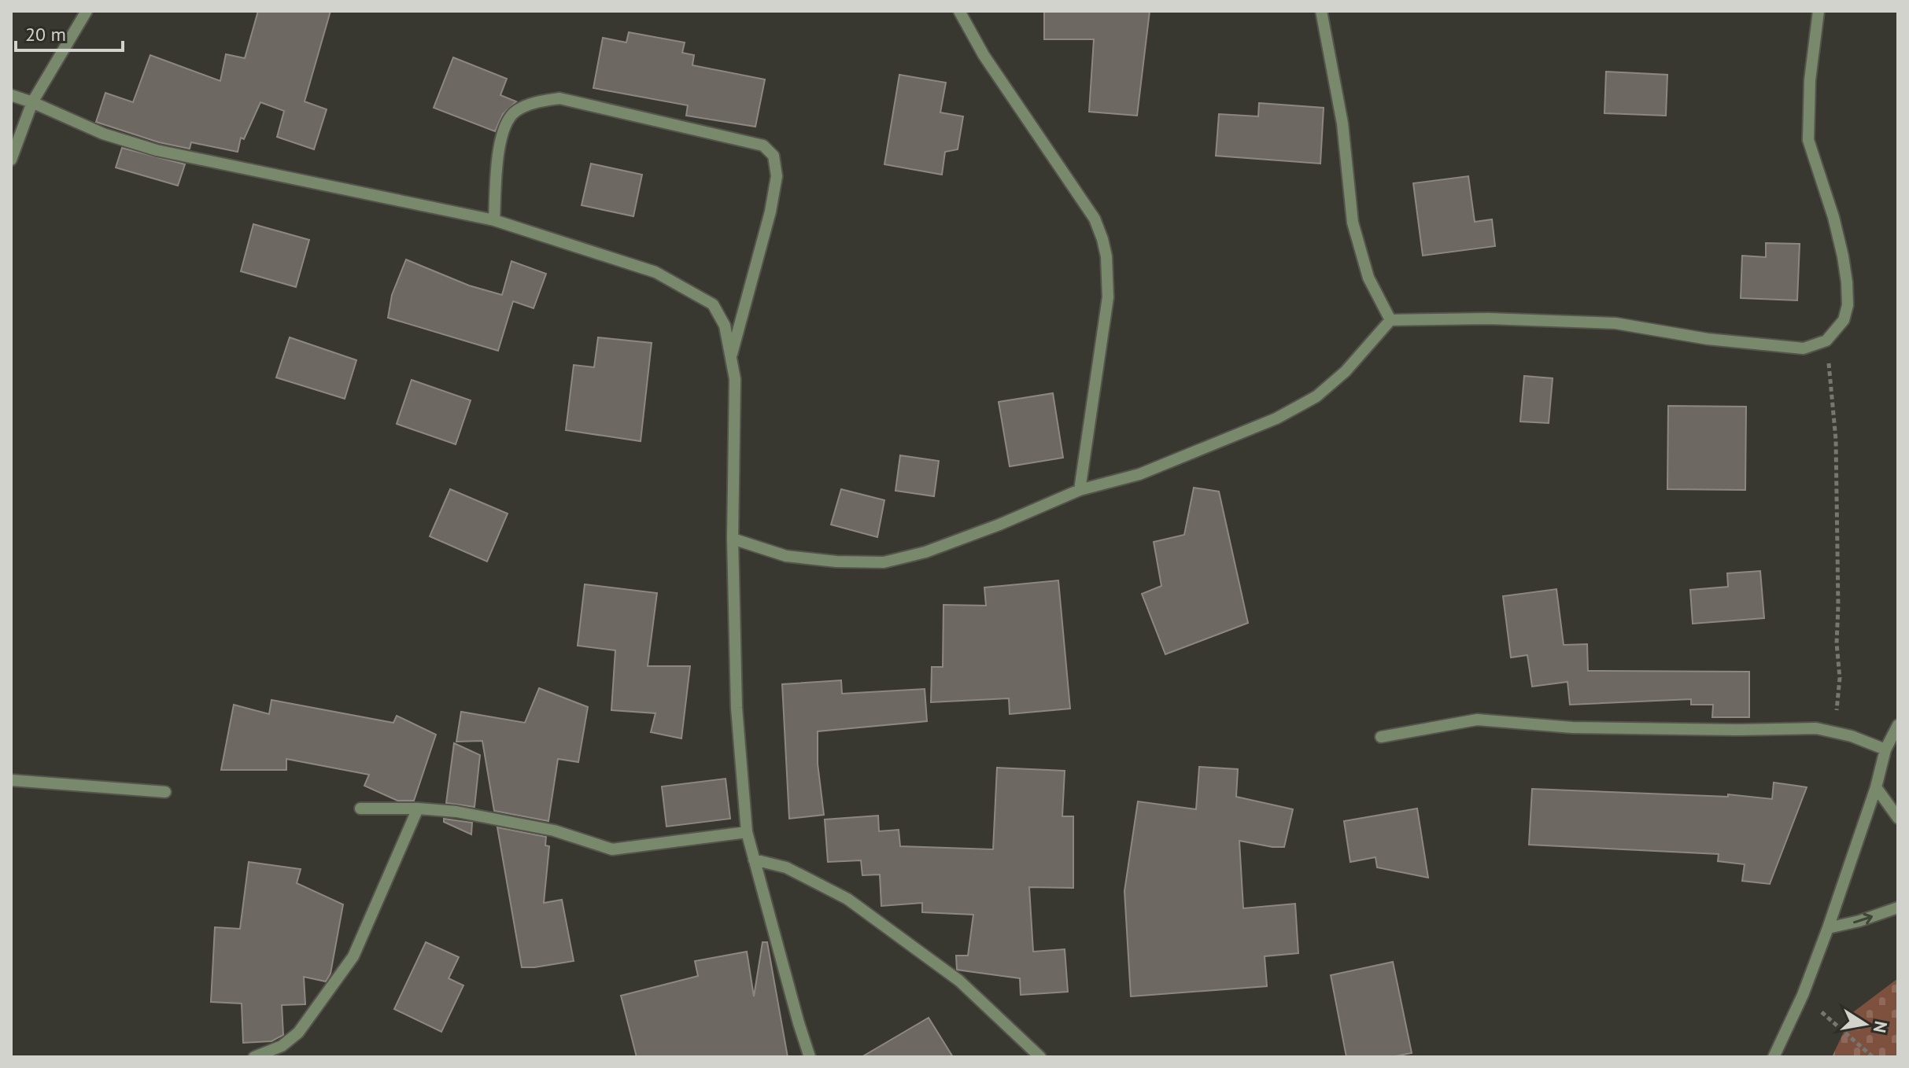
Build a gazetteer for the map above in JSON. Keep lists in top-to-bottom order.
{
  "scale_bar": "20 m",
  "north": "right"
}
